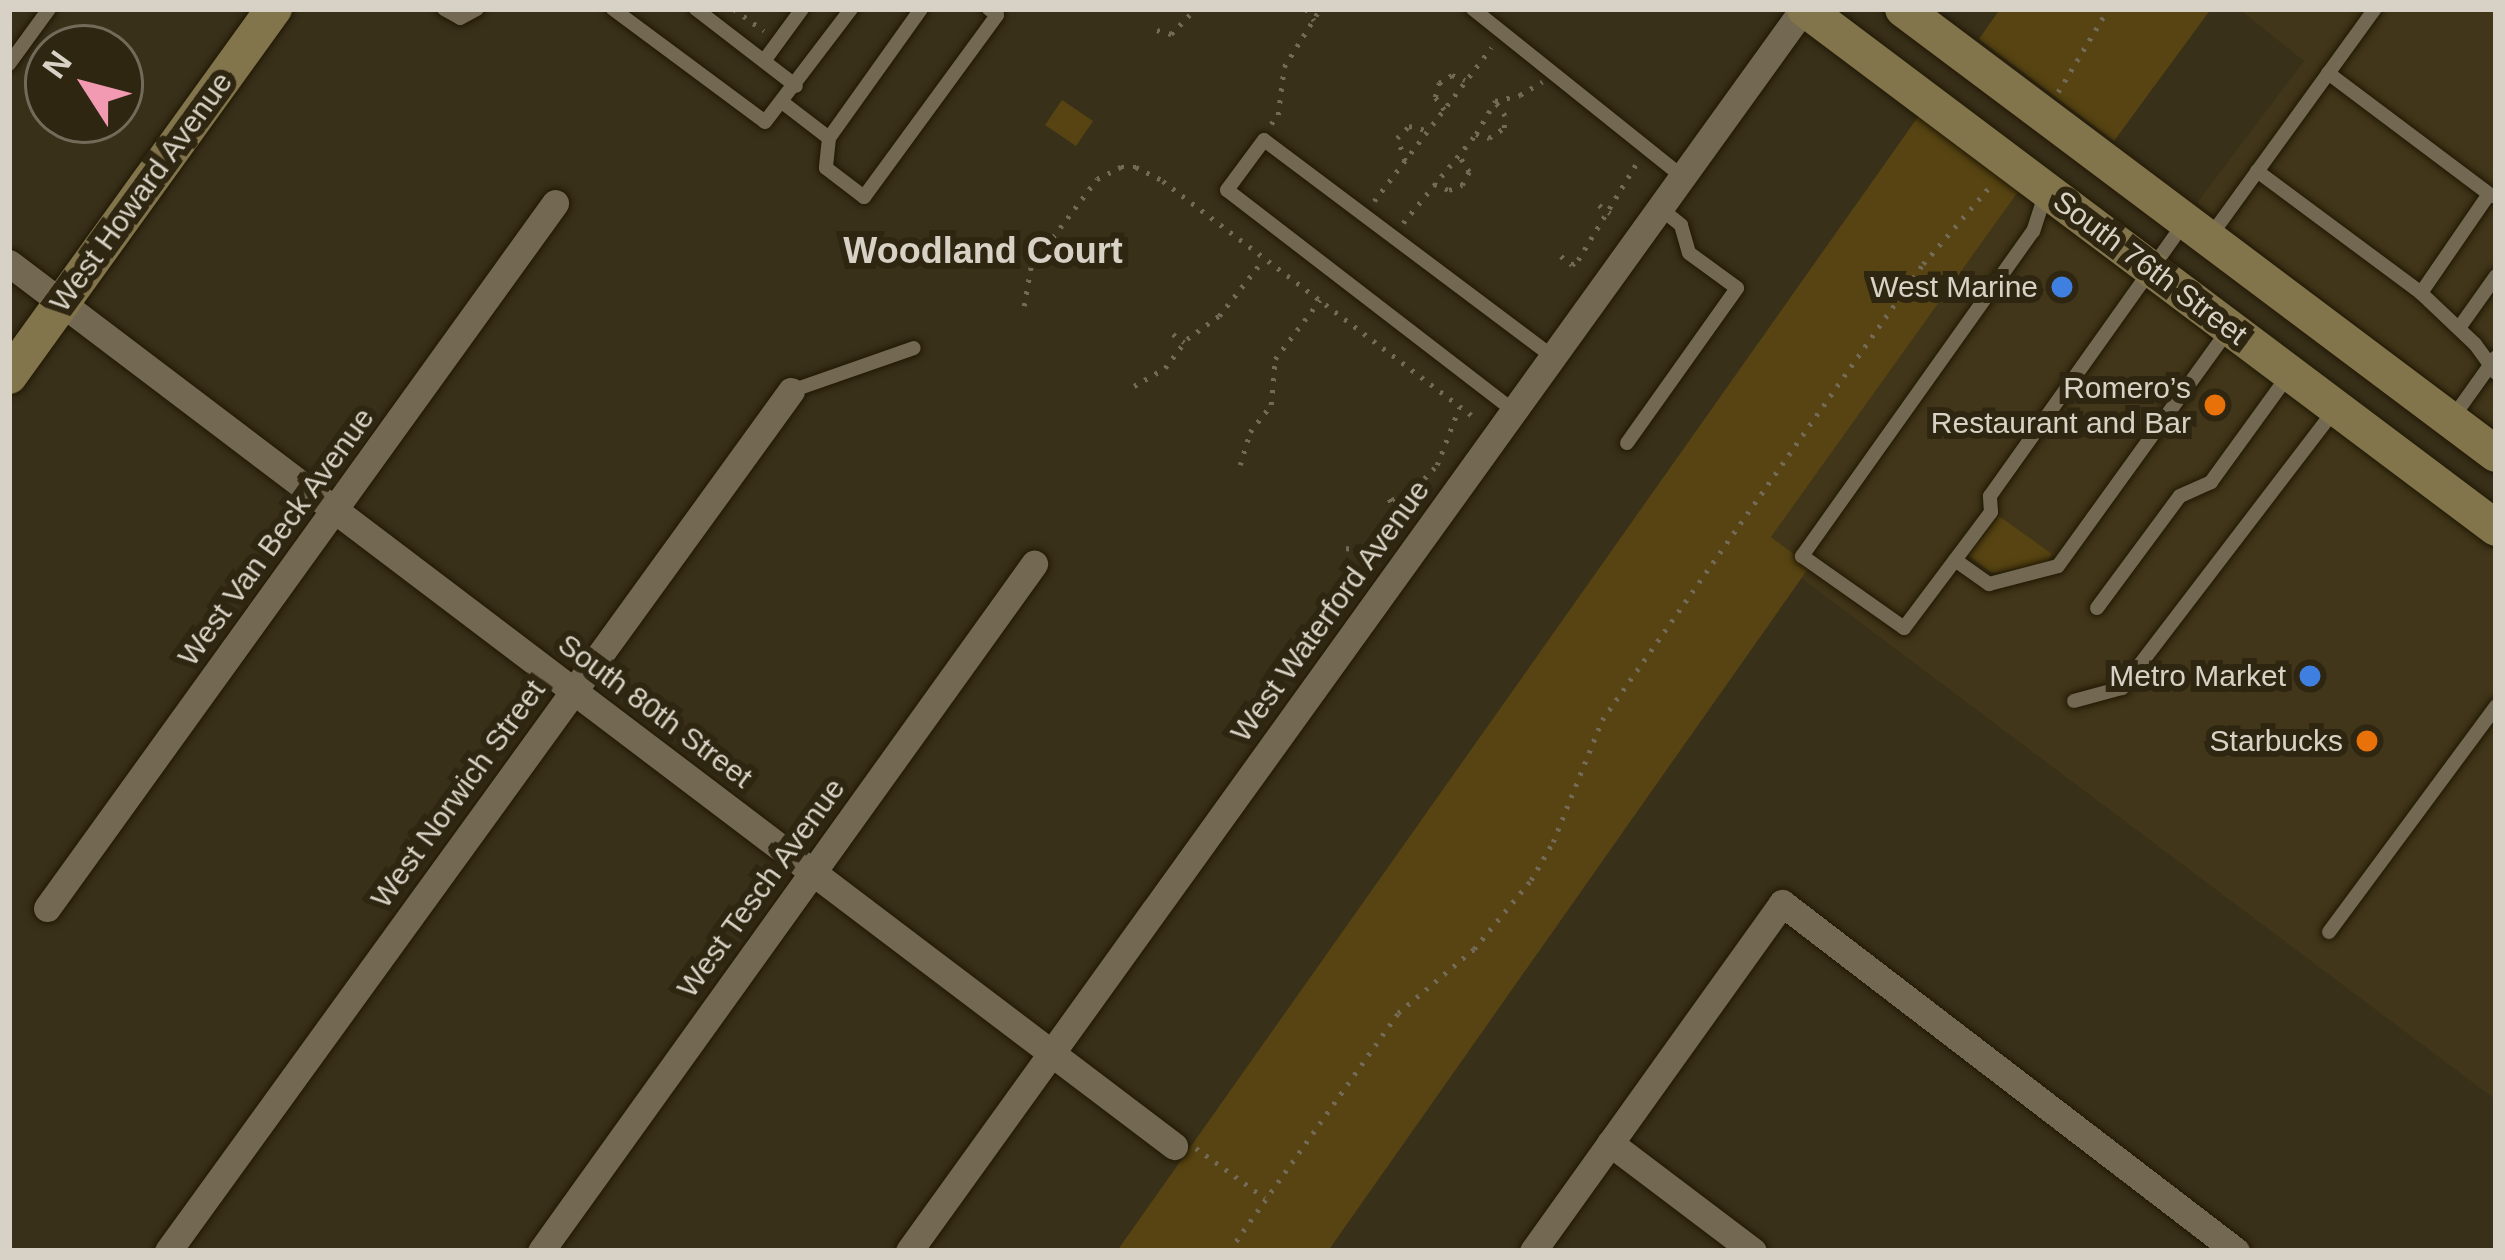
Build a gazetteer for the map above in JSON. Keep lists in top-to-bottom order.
{
  "streets": {
    "main road": ["West Howard Avenue", "South 76th Street"],
    "street": [
      "West Van Beck Avenue",
      "West Waterford Avenue",
      "South 80th Street",
      "West Norwich Street",
      "West Tesch Avenue"
    ]
  },
  "crossings": [
    ["West Howard Avenue", "South 80th Street"],
    ["South 76th Street", "West Waterford Avenue"],
    ["West Van Beck Avenue", "South 80th Street"],
    ["West Waterford Avenue", "South 80th Street"],
    ["South 80th Street", "West Norwich Street"],
    ["South 80th Street", "West Tesch Avenue"]
  ],
  "districts": ["Woodland Court"],
  "places": [
    "West Marine",
    "Romero’s Restaurant and Bar",
    "Metro Market",
    "Starbucks"
  ],
  "north": "top left"
}
